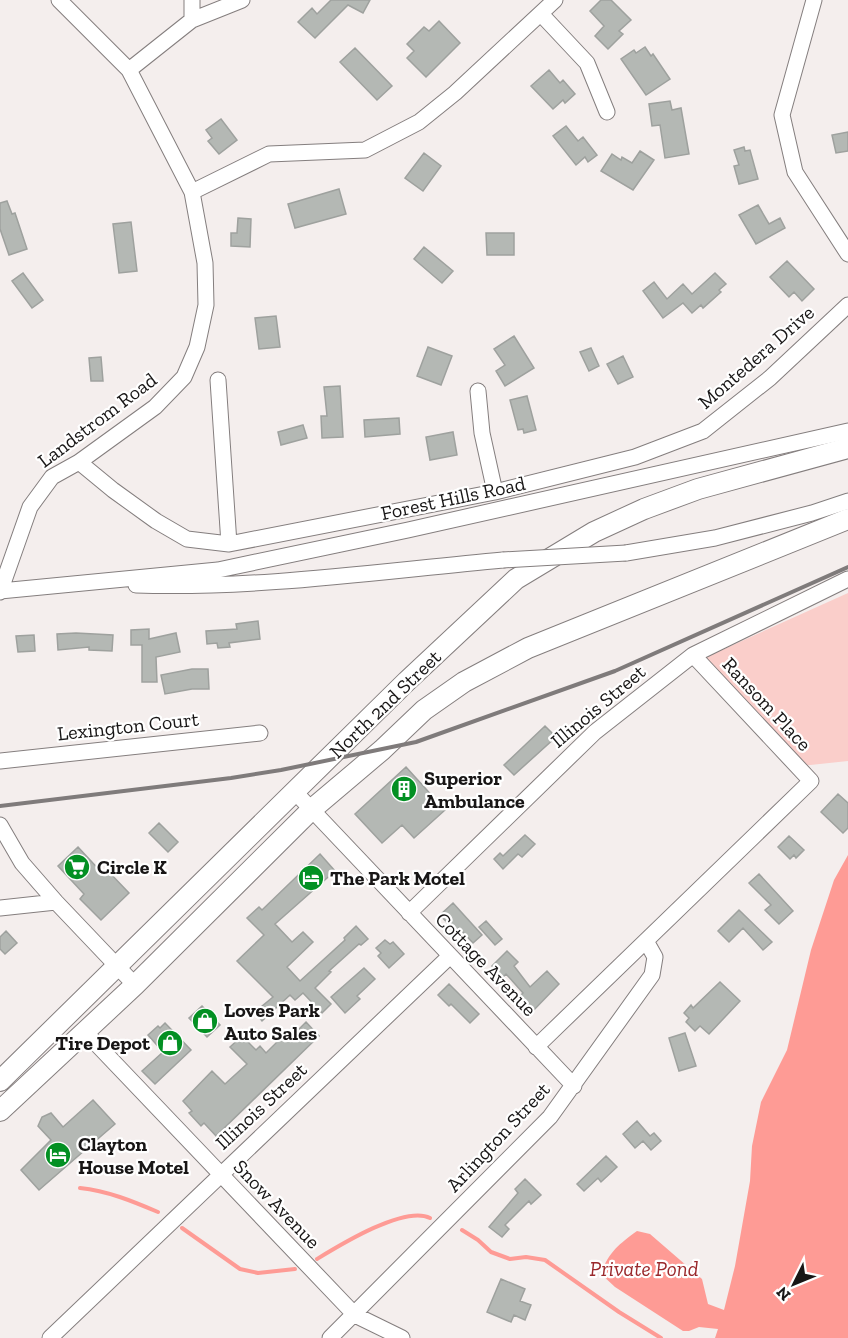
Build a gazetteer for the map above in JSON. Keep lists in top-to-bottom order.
{
  "streets": {
    "main road": ["North 2nd Street"],
    "street": [
      "Montedera Drive",
      "Landstrom Road",
      "Forest Hills Road",
      "Ransom Place",
      "Illinois Street",
      "Lexington Court",
      "Cottage Avenue",
      "Arlington Street",
      "Snow Avenue"
    ]
  },
  "crossings": [
    ["Montedera Drive", "Landstrom Road"],
    ["Landstrom Road", "Forest Hills Road"],
    ["North 2nd Street", "Cottage Avenue"],
    ["North 2nd Street", "Snow Avenue"],
    ["Ransom Place", "Illinois Street"],
    ["Ransom Place", "Arlington Street"],
    ["Illinois Street", "Cottage Avenue"],
    ["Illinois Street", "Snow Avenue"],
    ["Cottage Avenue", "Arlington Street"],
    ["Arlington Street", "Snow Avenue"]
  ],
  "water": ["Private Pond"],
  "places": {
    "building": ["Superior Ambulance"],
    "supermarket": ["Circle K"],
    "hotel": ["The Park Motel", "Clayton House Motel"],
    "shop": ["Loves Park Auto Sales", "Tire Depot"]
  },
  "north": "bottom left"
}
